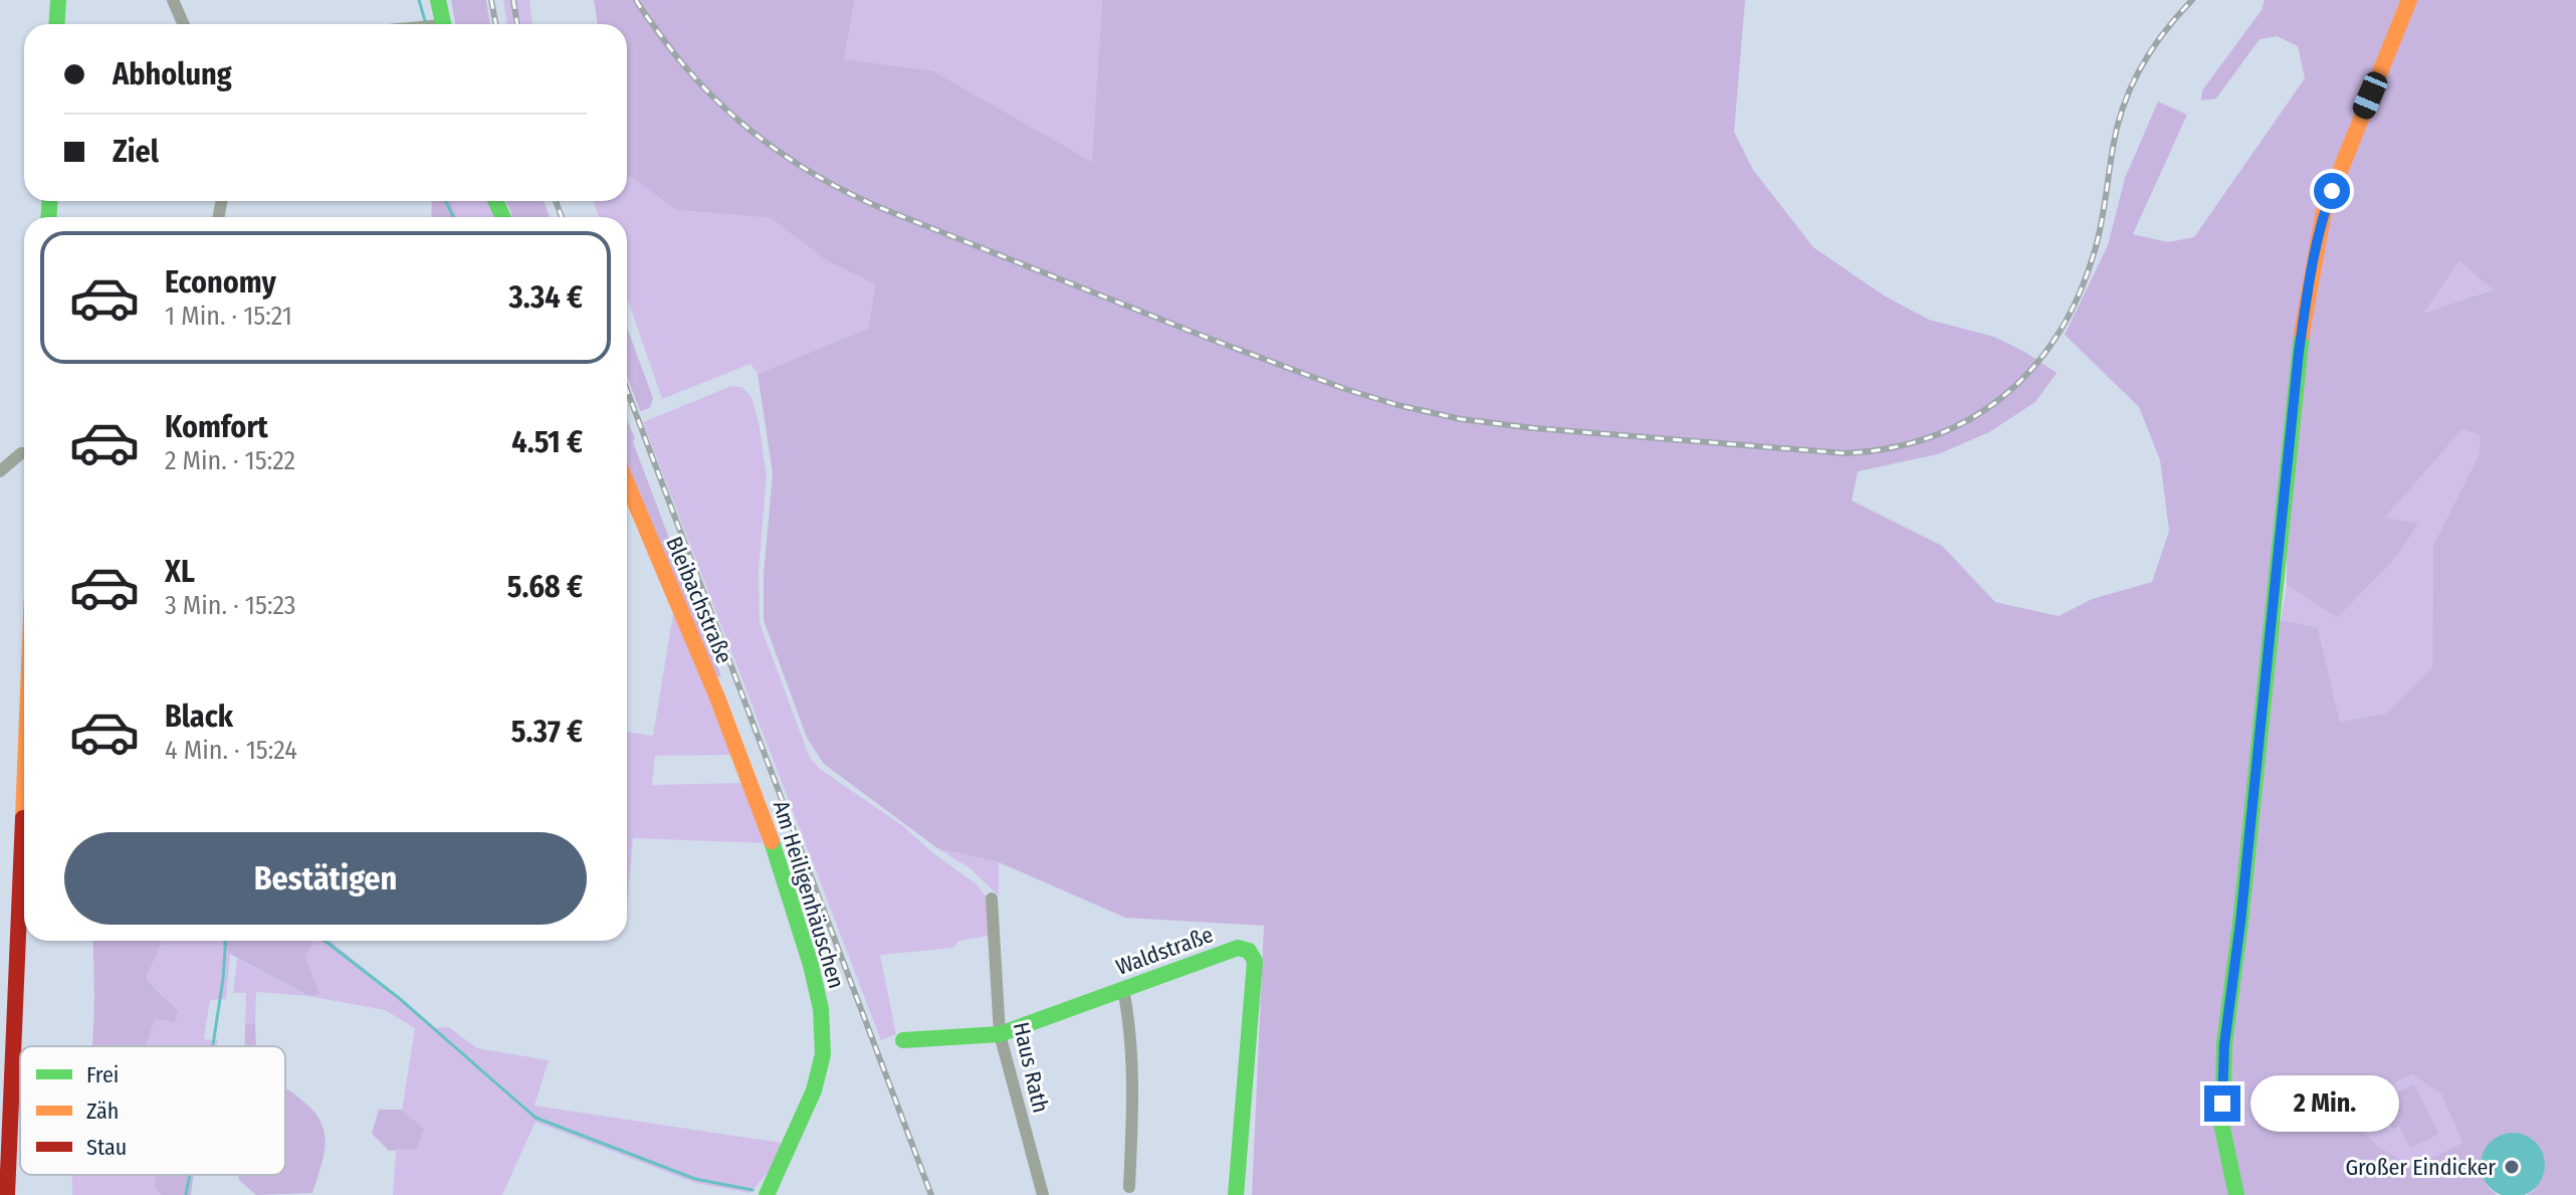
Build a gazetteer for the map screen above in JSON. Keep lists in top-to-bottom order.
{
  "streets": {
    "street": [
      "Bleibachstraße",
      "Am Heiligenhäuschen",
      "Waldstraße",
      "Haus Rath"
    ]
  },
  "crossings": [
    ["Bleibachstraße", "Am Heiligenhäuschen"],
    ["Waldstraße", "Haus Rath"]
  ],
  "places": ["Großer Eindicker"],
  "legend": ["Frei", "Zäh", "Stau"],
  "page": {
    "banner": ["Abholung", "Ziel"],
    "list": [
      {
        "name": "Economy",
        "note": "1 Min. · 15:21",
        "value": "3.34 €"
      },
      {
        "name": "Komfort",
        "note": "2 Min. · 15:22",
        "value": "4.51 €"
      },
      {
        "name": "XL",
        "note": "3 Min. · 15:23",
        "value": "5.68 €"
      },
      {
        "name": "Black",
        "note": "4 Min. · 15:24",
        "value": "5.37 €"
      }
    ],
    "buttons": "Bestätigen",
    "bubble": "2 Min."
  }
}
